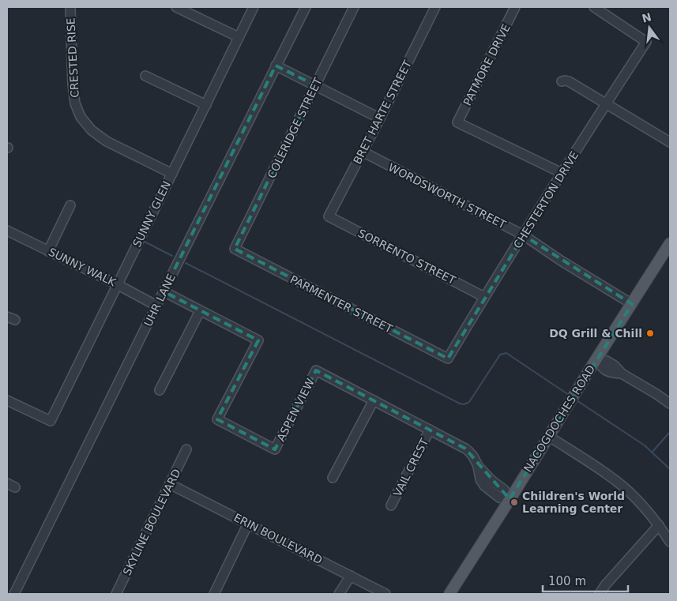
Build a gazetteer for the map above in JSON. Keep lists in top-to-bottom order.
{
  "streets": {
    "main road": ["NACOGDOCHES ROAD"],
    "street": [
      "CRESTED RISE",
      "PATMORE DRIVE",
      "BRET HARTE STREET",
      "COLERIDGE STREET",
      "WORDSWORTH STREET",
      "CHESTERTON DRIVE",
      "SUNNY GLEN",
      "SORRENTO STREET",
      "SUNNY WALK",
      "UHR LANE",
      "PARMENTER STREET",
      "ASPEN VIEW",
      "VAIL CREST",
      "SKYLINE BOULEVARD",
      "ERIN BOULEVARD"
    ]
  },
  "crossings": [
    ["CRESTED RISE", "SUNNY GLEN"],
    ["PATMORE DRIVE", "CHESTERTON DRIVE"],
    ["BRET HARTE STREET", "WORDSWORTH STREET"],
    ["BRET HARTE STREET", "SORRENTO STREET"],
    ["COLERIDGE STREET", "PARMENTER STREET"],
    ["WORDSWORTH STREET", "CHESTERTON DRIVE"],
    ["WORDSWORTH STREET", "NACOGDOCHES ROAD"],
    ["CHESTERTON DRIVE", "SORRENTO STREET"],
    ["CHESTERTON DRIVE", "PARMENTER STREET"],
    ["SUNNY GLEN", "SUNNY WALK"],
    ["SUNNY WALK", "UHR LANE"],
    ["UHR LANE", "ASPEN VIEW"],
    ["ASPEN VIEW", "NACOGDOCHES ROAD"],
    ["ASPEN VIEW", "VAIL CREST"],
    ["SKYLINE BOULEVARD", "ERIN BOULEVARD"]
  ],
  "places": ["DQ Grill & Chill", "Children's World Learning Center"],
  "scale_bar": "100 m",
  "north": "top"
}
